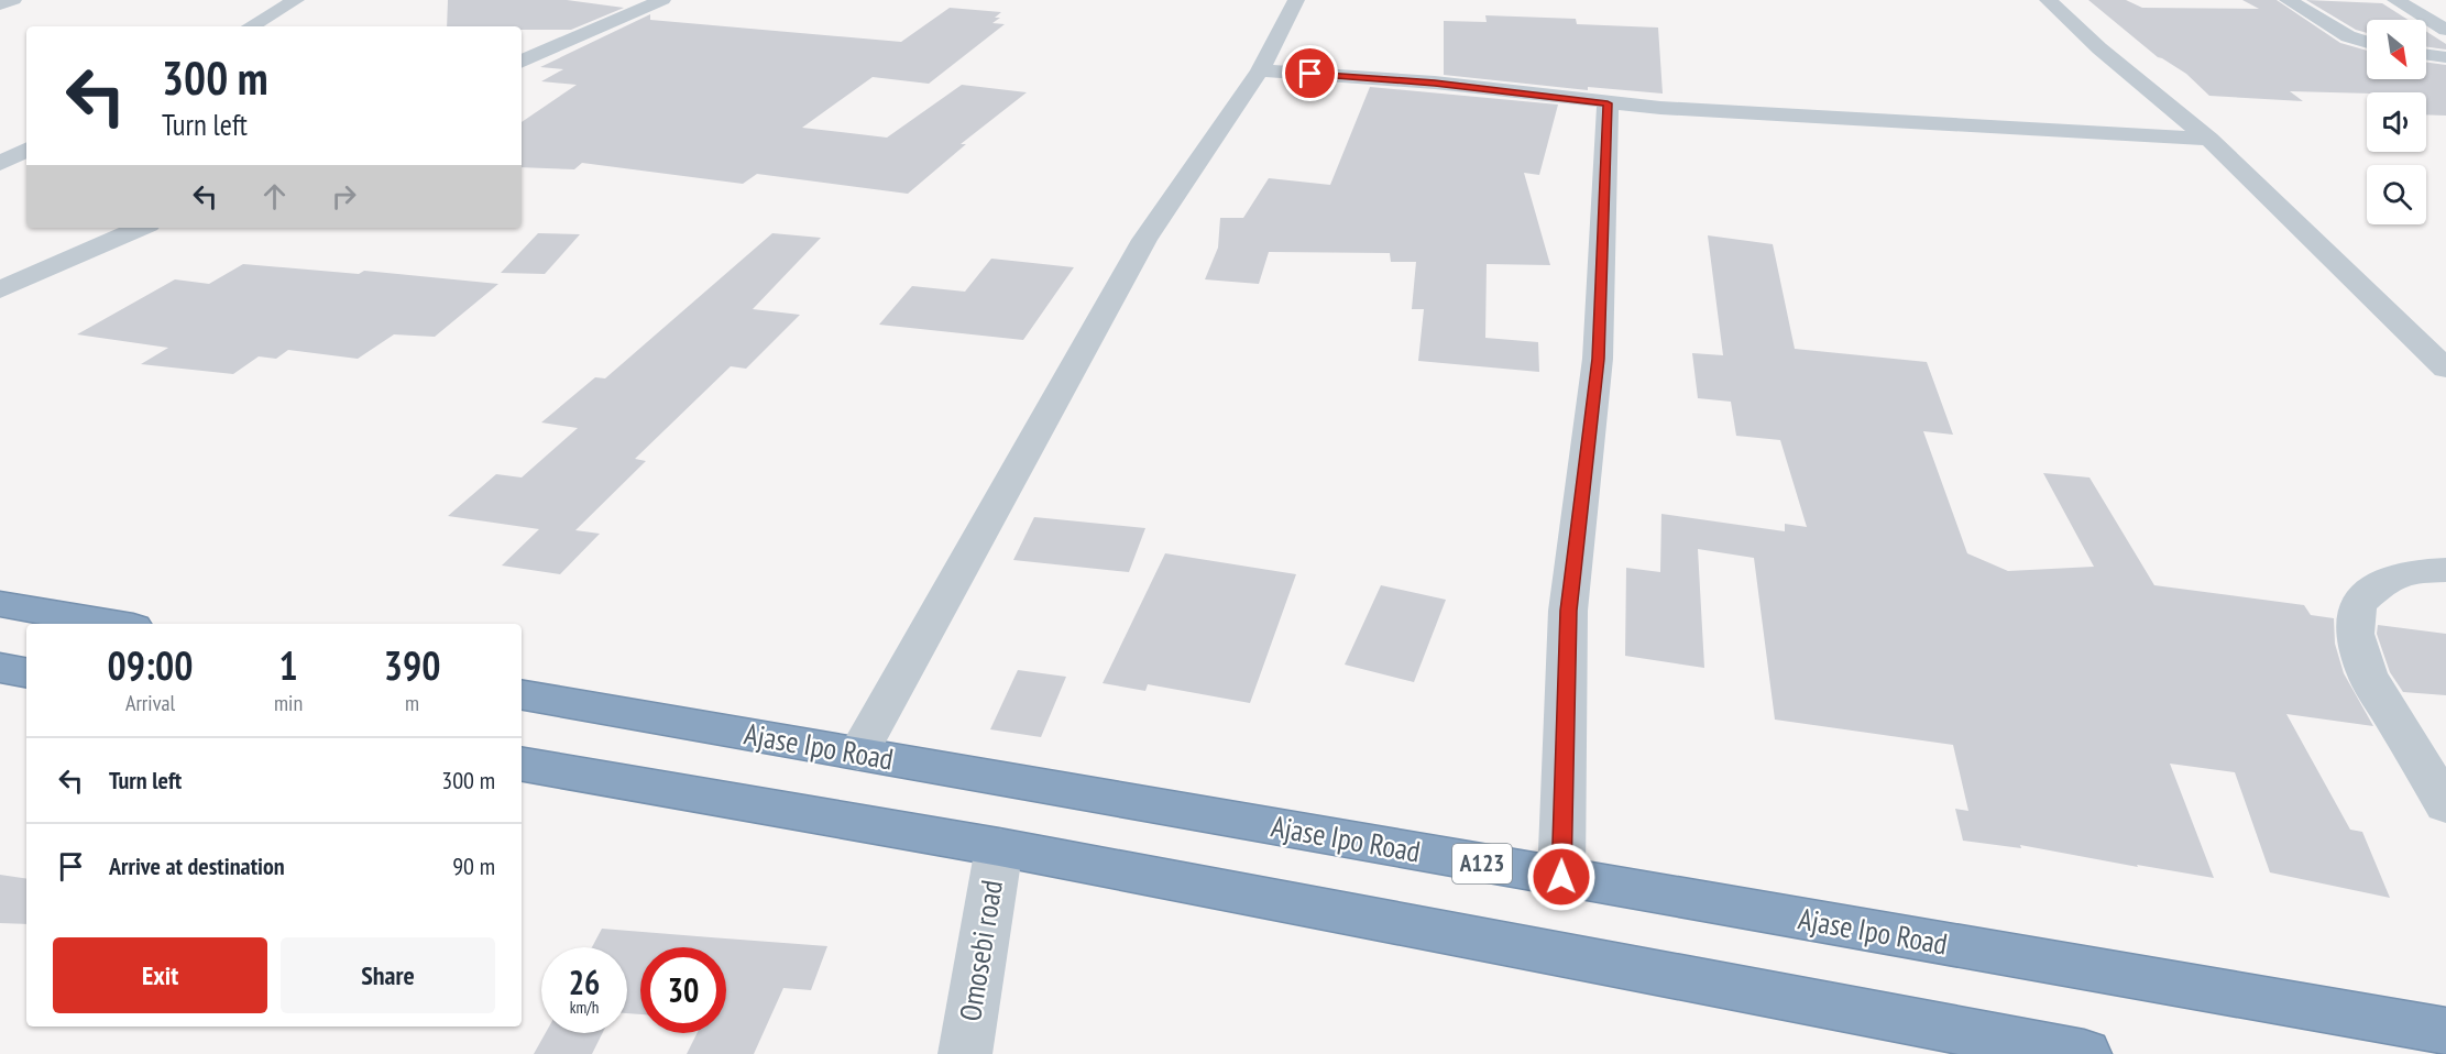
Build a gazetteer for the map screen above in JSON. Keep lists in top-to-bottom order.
{
  "streets": {
    "highway": ["Ajase Ipo Road", "A123"],
    "street": ["Omosebi road"]
  },
  "north": "bottom right",
  "page": {
    "turn": ["300 m", "Turn left"],
    "eta": [
      "09:00",
      "Arrival",
      "1",
      "min",
      "390",
      "m"
    ],
    "list": [
      {
        "name": "Turn left",
        "value": "300 m"
      },
      {
        "name": "Arrive at destination",
        "value": "90 m"
      }
    ],
    "buttons": ["Exit", "Share"],
    "speed": "26 km/h",
    "limit": "30"
  }
}
